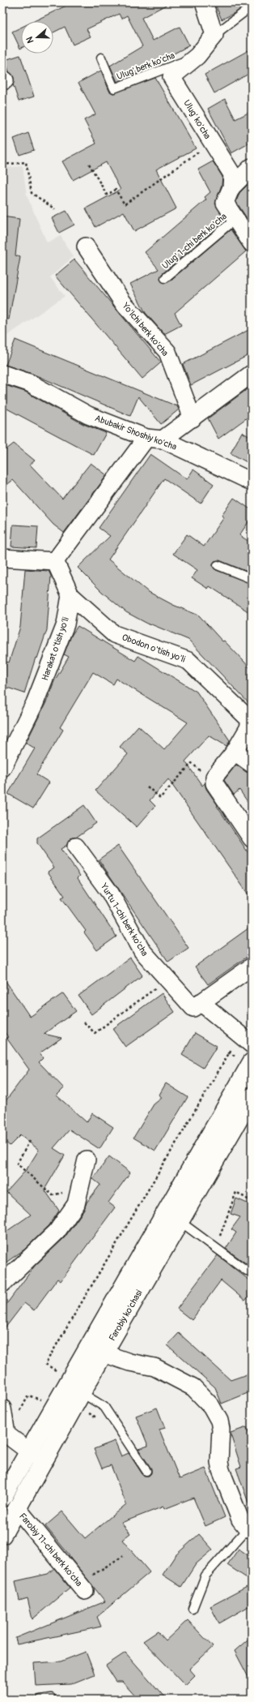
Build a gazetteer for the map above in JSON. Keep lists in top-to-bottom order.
{
  "streets": {
    "main road": ["Farobiy ko'chasi"],
    "street": [
      "Ulug' ko'cha",
      "Yo'lchi berk ko'cha",
      "Abubakir Shoshiy ko'cha",
      "Obodon o'tish yo'li",
      "Harakat o'tish yo'li",
      "Yurtu 1-chi berk ko'cha",
      "Farobiy 11-chi berk ko'cha"
    ],
    "lane": ["Ulug' berk ko'cha", "Ulug' 1-chi berk ko'cha"]
  },
  "crossings": [
    ["Ulug' berk ko'cha", "Ulug' ko'cha"],
    ["Ulug' ko'cha", "Ulug' 1-chi berk ko'cha"],
    ["Obodon o'tish yo'li", "Harakat o'tish yo'li"],
    ["Farobiy ko'chasi", "Farobiy 11-chi berk ko'cha"]
  ],
  "north": "left"
}
